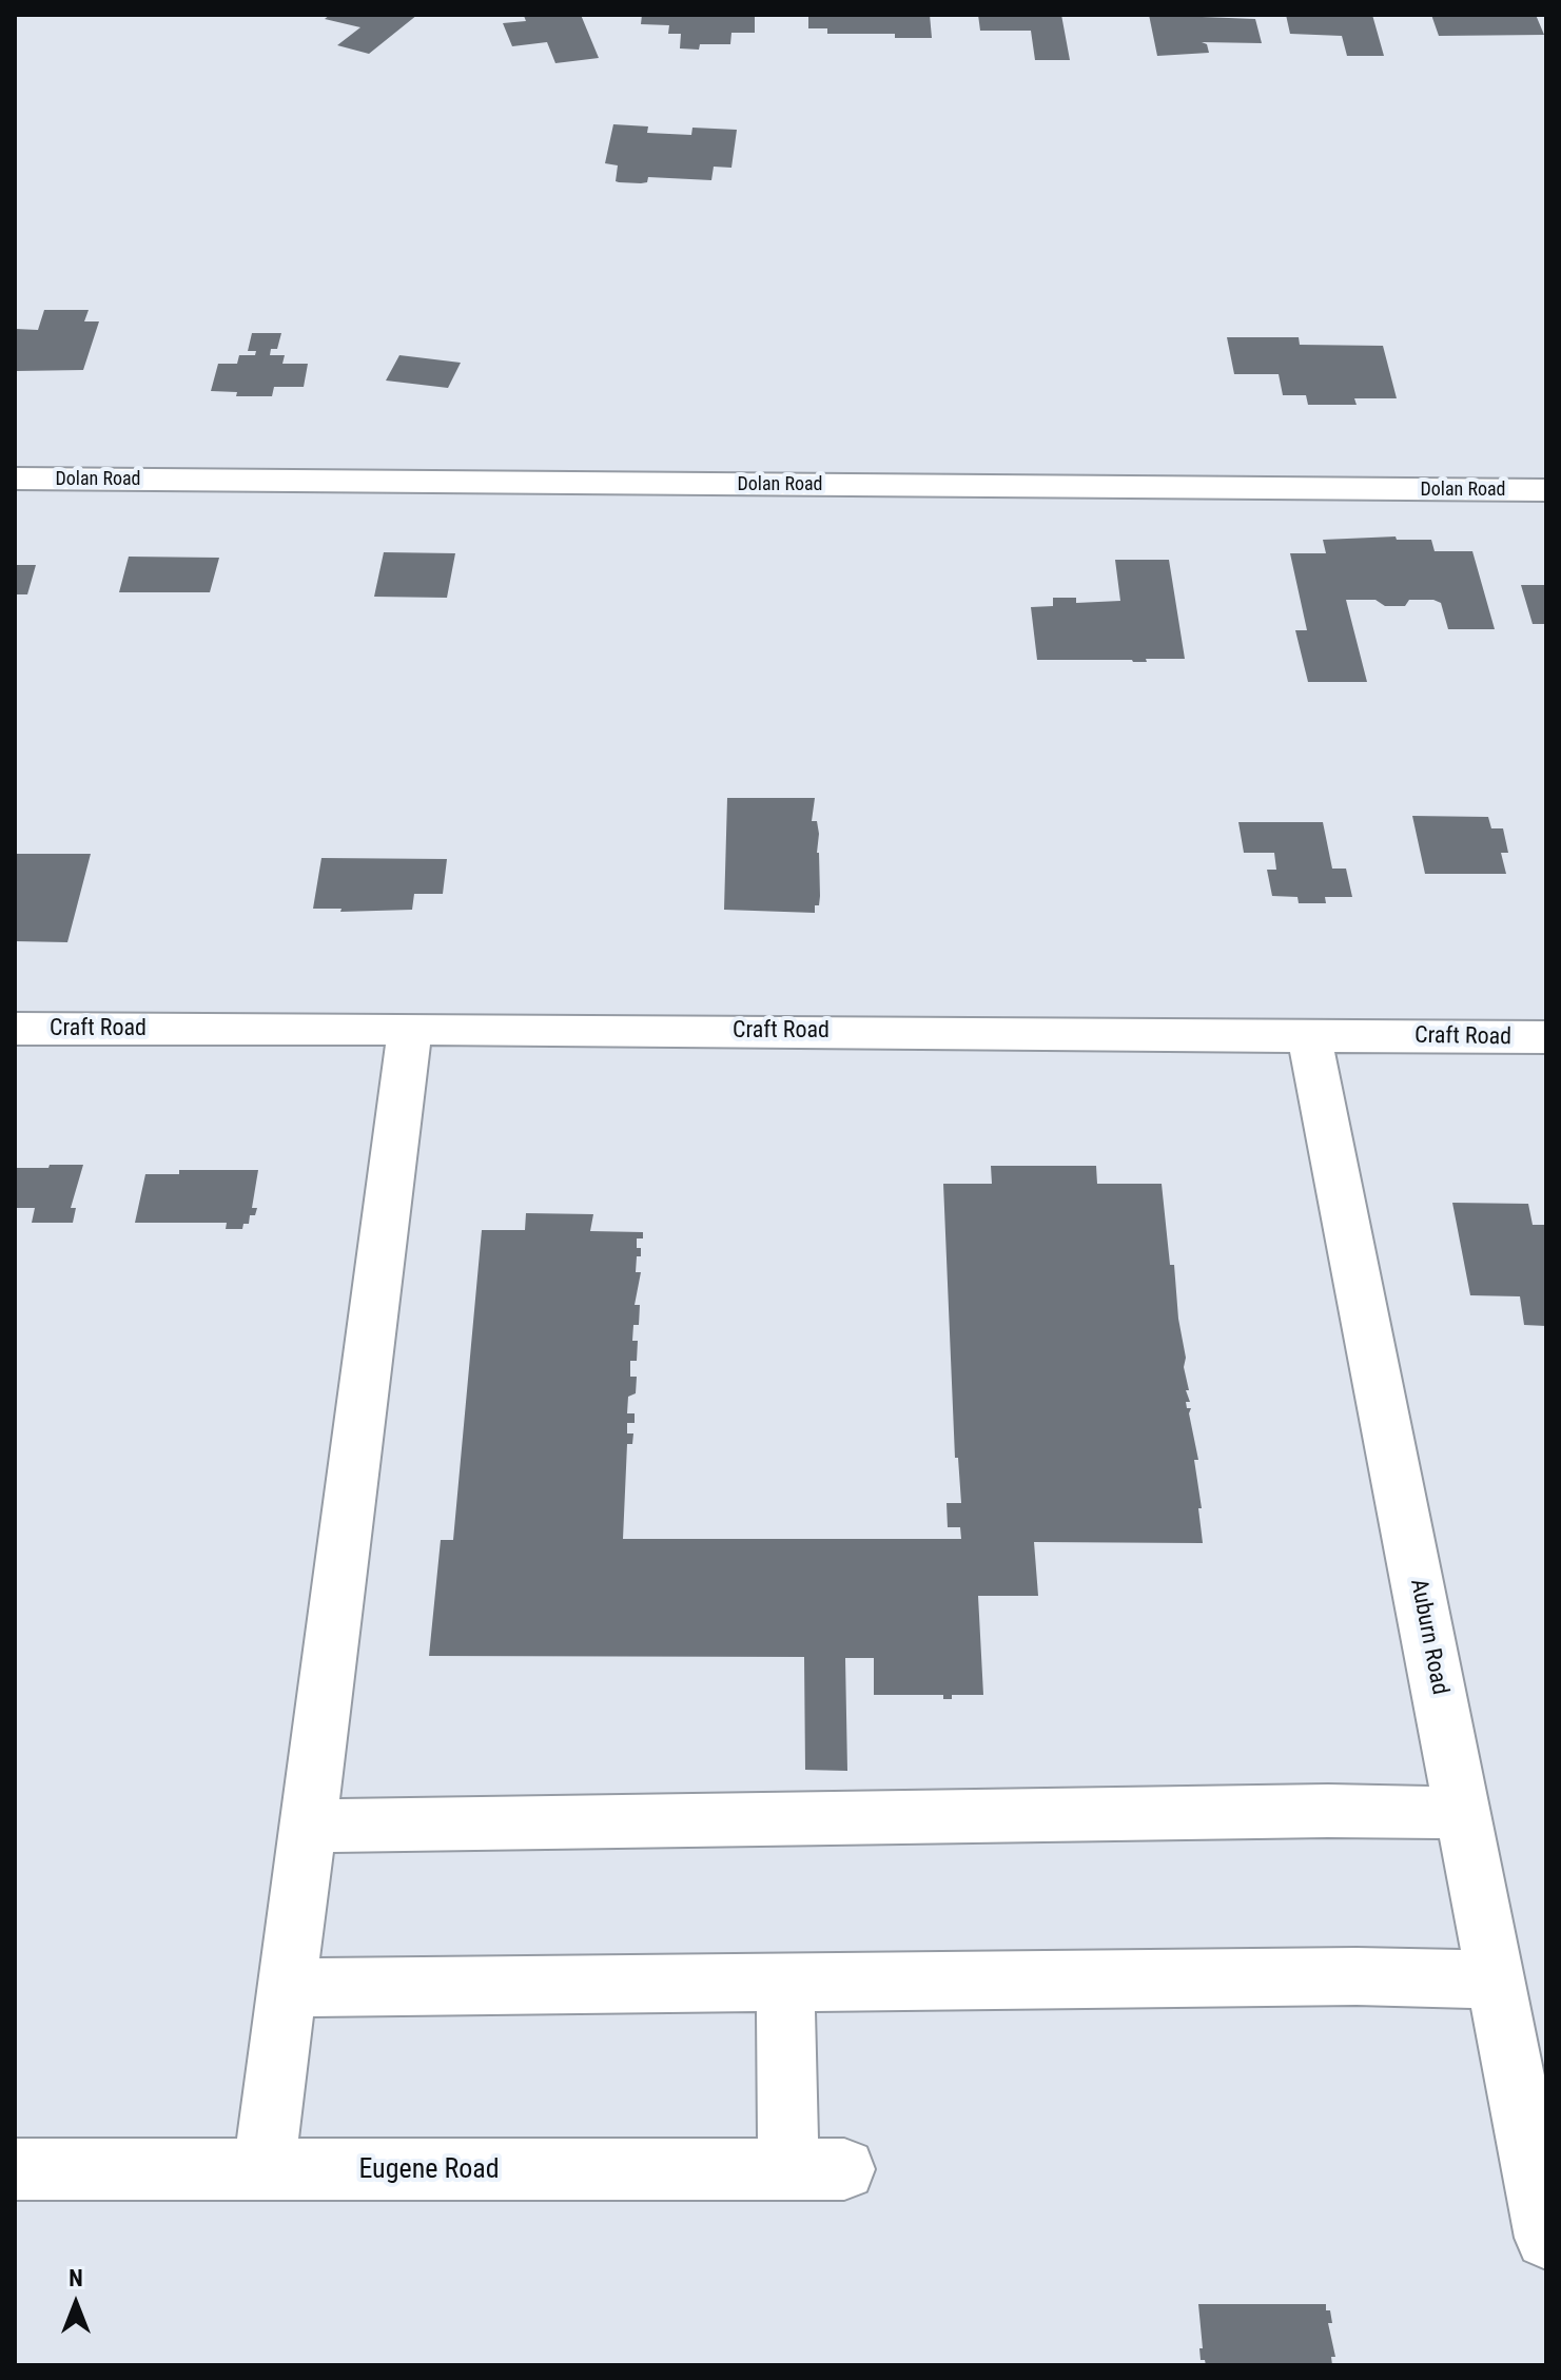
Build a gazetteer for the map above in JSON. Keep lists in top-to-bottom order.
{
  "streets": {
    "street": [
      "Dolan Road",
      "Craft Road",
      "Auburn Road",
      "Eugene Road"
    ]
  },
  "crossings": [
    ["Craft Road", "Auburn Road"]
  ],
  "north": "top"
}
